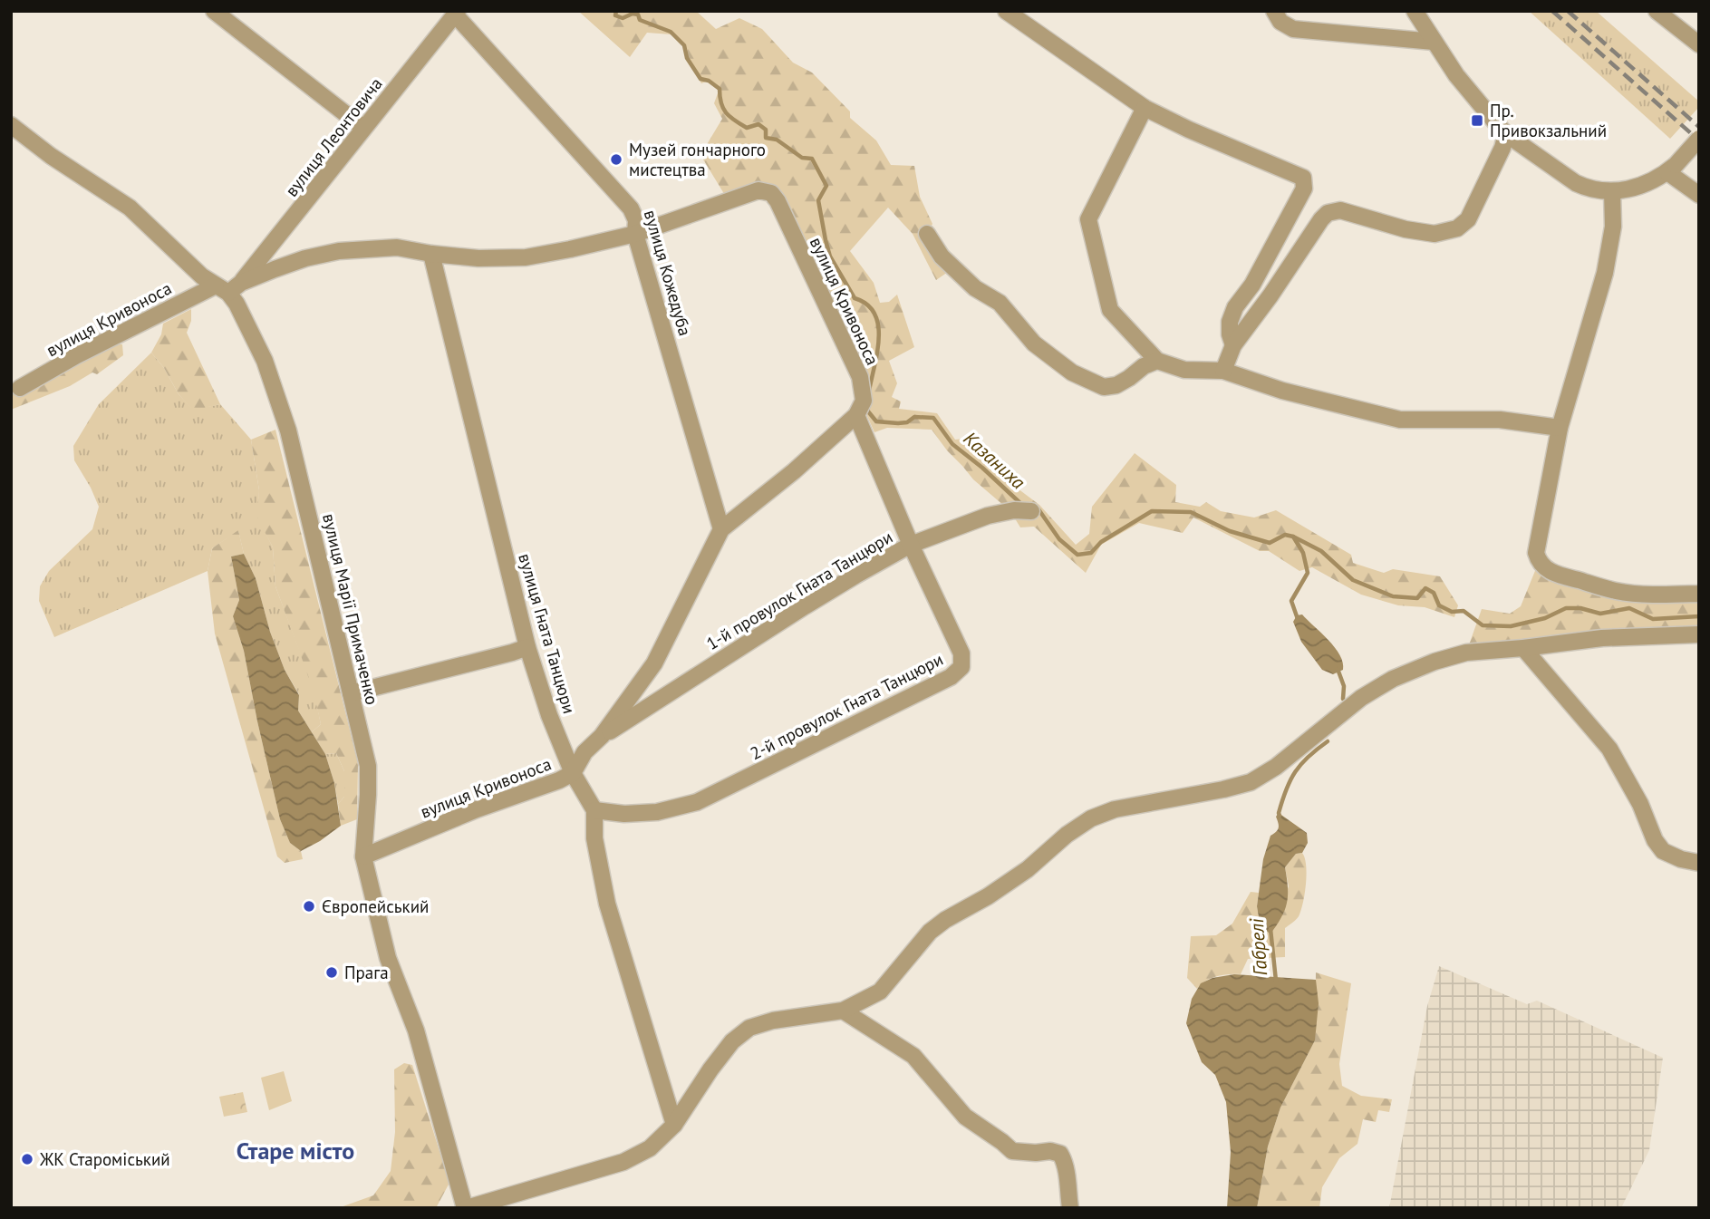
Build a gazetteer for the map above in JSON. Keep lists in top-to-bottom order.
{
  "streets": {
    "street": [
      "вулиця Леонтовича",
      "вулиця Кожедуба",
      "вулиця Кривоноса",
      "1-й провулок Гната Танцюри",
      "вулиця Марії Примаченко",
      "вулиця Гната Танцюри",
      "2-й провулок Гната Танцюри"
    ]
  },
  "crossings": [
    ["вулиця Леонтовича", "вулиця Кожедуба"],
    ["вулиця Леонтовича", "вулиця Кривоноса"],
    ["вулиця Леонтовича", "вулиця Марії Примаченко"],
    ["вулиця Кожедуба", "вулиця Кривоноса"],
    ["вулиця Кривоноса", "1-й провулок Гната Танцюри"],
    ["вулиця Кривоноса", "вулиця Марії Примаченко"],
    ["вулиця Кривоноса", "вулиця Гната Танцюри"],
    ["вулиця Кривоноса", "2-й провулок Гната Танцюри"],
    ["1-й провулок Гната Танцюри", "2-й провулок Гната Танцюри"],
    ["вулиця Гната Танцюри", "2-й провулок Гната Танцюри"]
  ],
  "districts": ["Старе місто"],
  "water": ["Казаниха", "Габрелі"],
  "places": {
    "transit": ["Пр. Привокзальний"],
    "other": [
      "Музей гончарного мистецтва",
      "Європейський",
      "Прага",
      "ЖК Староміський"
    ]
  }
}
